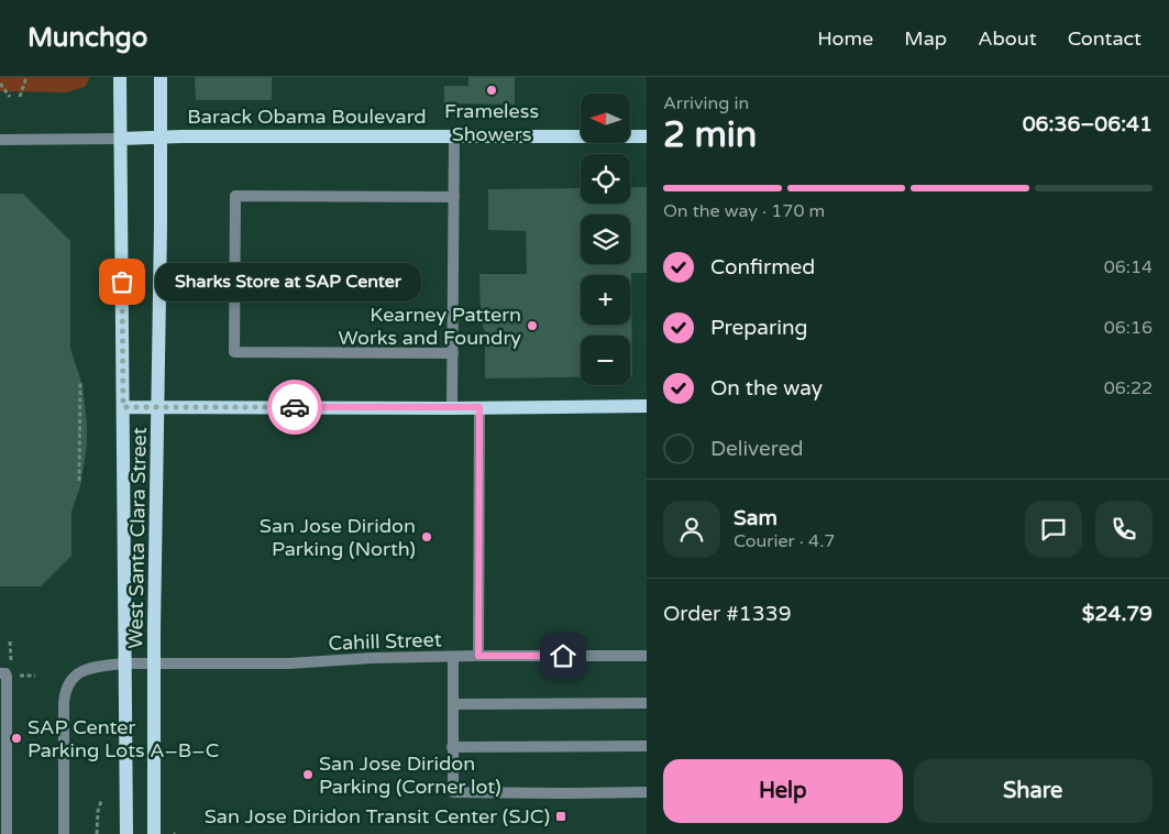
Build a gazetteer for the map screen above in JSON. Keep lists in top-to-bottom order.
{
  "streets": {
    "main road": ["Barack Obama Boulevard", "West Santa Clara Street"],
    "street": ["Cahill Street"]
  },
  "crossings": [
    ["Barack Obama Boulevard", "West Santa Clara Street"],
    ["West Santa Clara Street", "Cahill Street"]
  ],
  "places": {
    "other": [
      "Frameless Showers",
      "Sharks Store at SAP Center",
      "Kearney Pattern Works and Foundry",
      "San Jose Diridon Parking (North)",
      "SAP Center Parking Lots A–B–C",
      "San Jose Diridon Parking (Corner lot)"
    ],
    "transit": ["San Jose Diridon Transit Center (SJC)"]
  },
  "north": "left",
  "page": {
    "header": "Munchgo",
    "nav": [
      "Home",
      "Map",
      "About",
      "Contact"
    ],
    "heading": ["2 min", "Arriving in", "06:36–06:41"],
    "panel": [
      "Sam",
      "Courier · 4.7",
      "Order #1339",
      "$24.79"
    ],
    "map_buttons": ["+", "−"],
    "bar": "On the way · 170 m",
    "list": [
      ["Confirmed", "06:14"],
      ["Preparing", "06:16"],
      ["On the way", "06:22"],
      "Delivered"
    ],
    "bubble": "Sharks Store at SAP Center",
    "buttons": ["Help", "Share"]
  }
}
